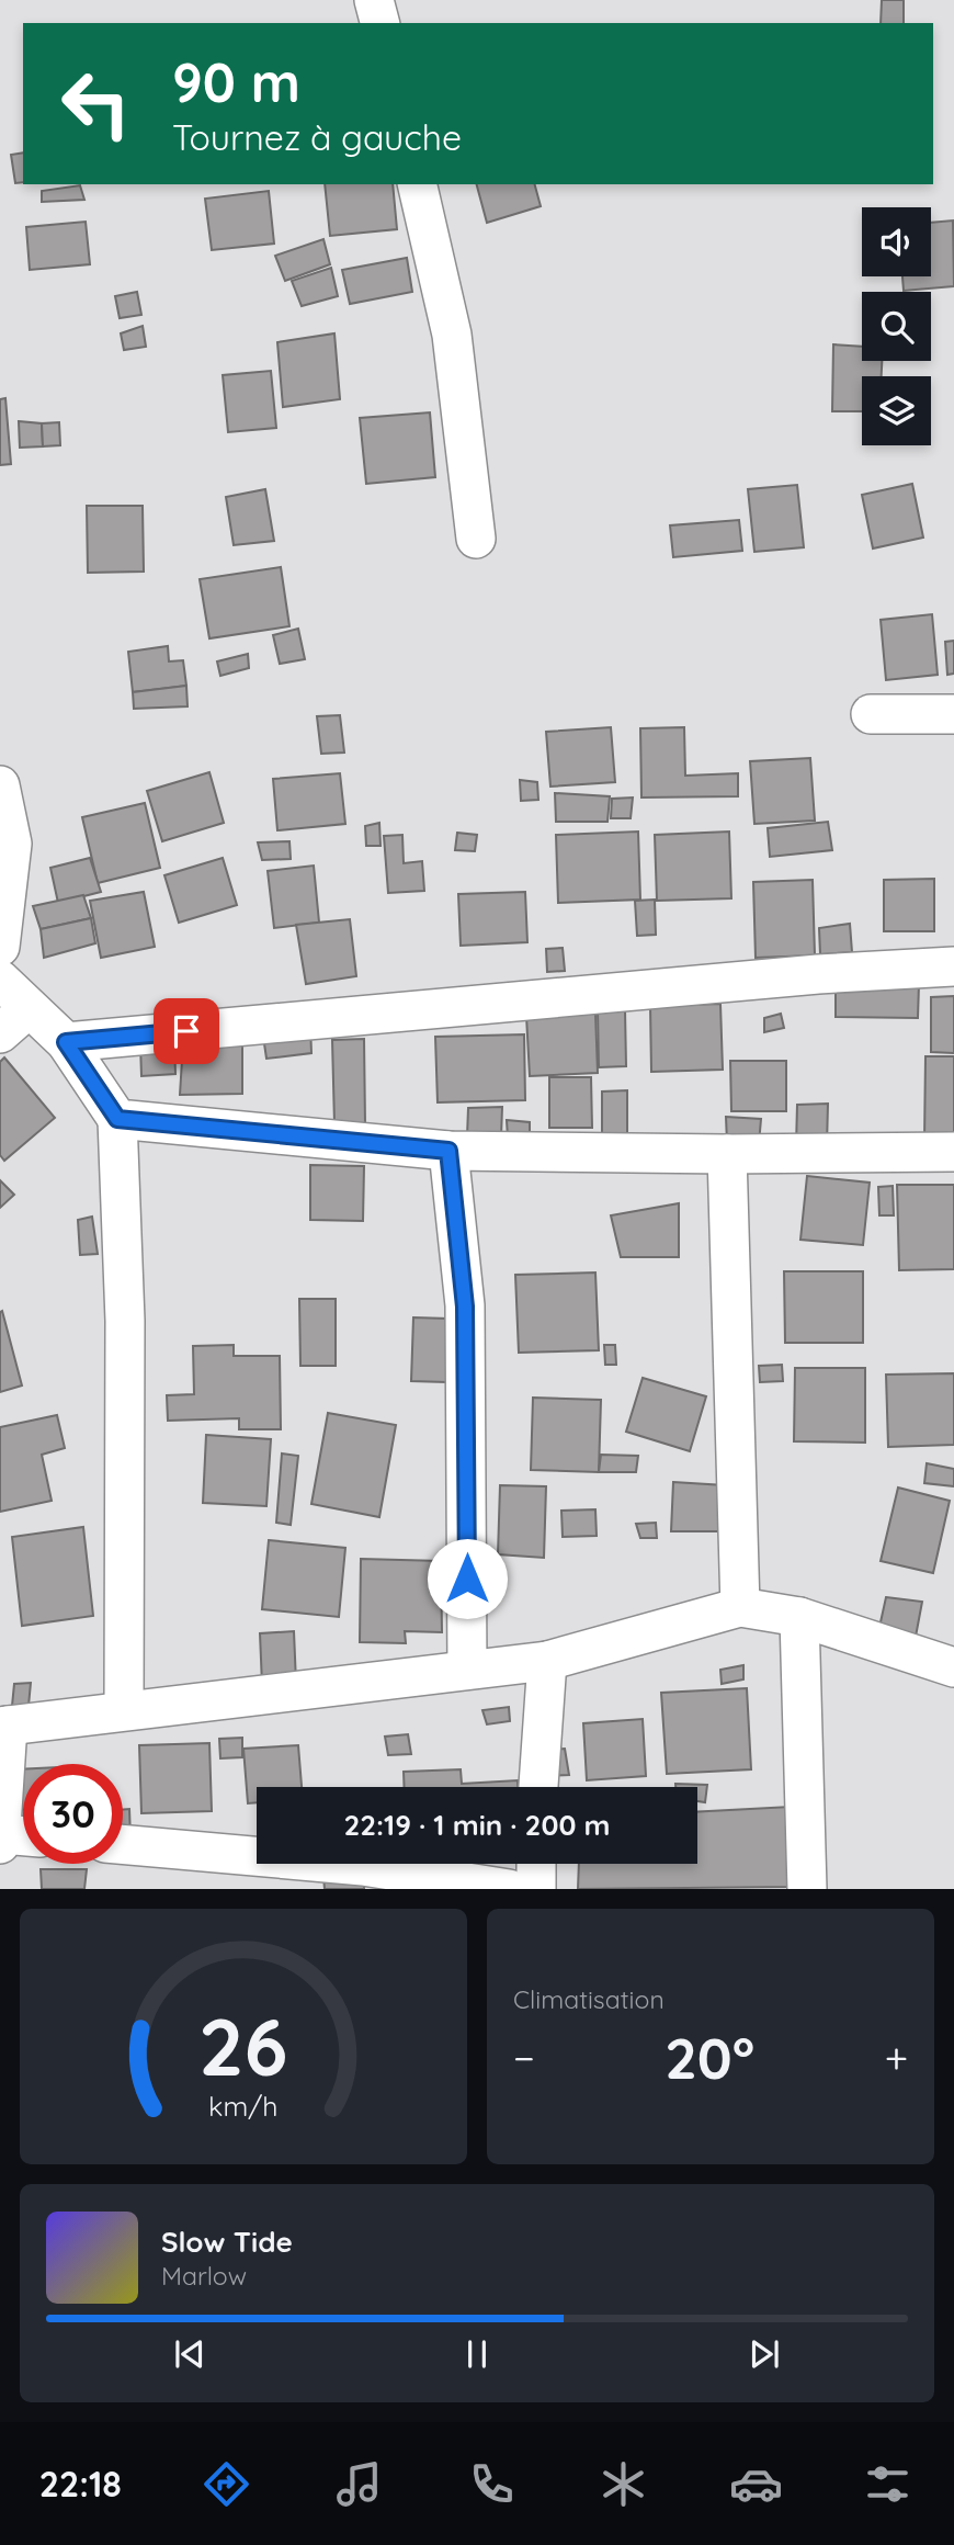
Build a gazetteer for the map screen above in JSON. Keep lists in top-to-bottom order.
{
  "page": {
    "turn": ["90 m", "Tournez à gauche"],
    "limit": "30",
    "trip": "22:19 · 1 min · 200 m",
    "tile": "Climatisation",
    "heat": ["−", "20°", "+"],
    "song": ["Slow Tide", "Marlow"],
    "tabs": "22:18",
    "gauge": ["26", "km/h"]
  }
}
